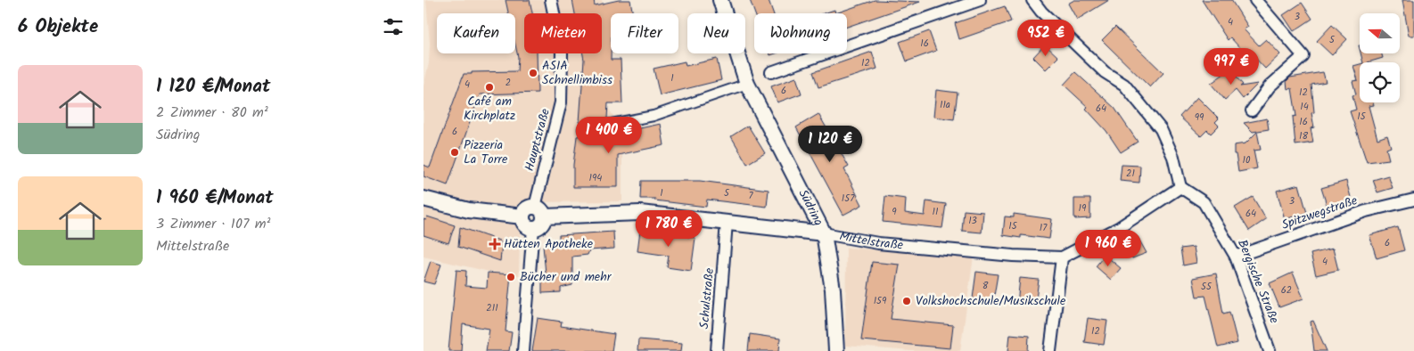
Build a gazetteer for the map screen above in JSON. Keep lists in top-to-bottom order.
{
  "streets": {
    "street": [
      "Hauptstraße",
      "Südring",
      "Spitzwegstraße",
      "Mittelstraße",
      "Bergische Straße",
      "Schulstraße"
    ]
  },
  "crossings": [
    ["Hauptstraße", "Mittelstraße"],
    ["Südring", "Mittelstraße"],
    ["Spitzwegstraße", "Bergische Straße"],
    ["Mittelstraße", "Bergische Straße"],
    ["Mittelstraße", "Schulstraße"]
  ],
  "places": {
    "other": [
      "ASIA Schnellimbiss",
      "Café am Kirchplatz",
      "Pizzeria La Torre",
      "Bücher und mehr",
      "Volkshochschule/Musikschule"
    ],
    "health": ["Hütten Apotheke"]
  },
  "house_numbers": [
    "3",
    "4",
    "5",
    "16",
    "12",
    "1",
    "2",
    "4",
    "6",
    "12",
    "11a",
    "14",
    "64",
    "15",
    "99",
    "16",
    "6",
    "18",
    "10",
    "21",
    "194",
    "1",
    "5",
    "7",
    "157",
    "3",
    "19",
    "9",
    "11",
    "64",
    "13",
    "15",
    "17",
    "6",
    "4",
    "8",
    "55",
    "62",
    "159",
    "211",
    "12"
  ],
  "north": "left",
  "page": {
    "heading": "6 Objekte",
    "chip": [
      "Kaufen",
      "Mieten",
      "Filter",
      "Neu",
      "Wohnung"
    ],
    "price": [
      "952 €",
      "997 €",
      "1 400 €",
      "1 120 €",
      "1 780 €",
      "1 960 €"
    ],
    "list": [
      {
        "name": "1 120 €/Monat",
        "note": "2 Zimmer · 80 m² · Südring"
      },
      {
        "name": "1 960 €/Monat",
        "note": "3 Zimmer · 107 m² · Mittelstraße"
      }
    ]
  }
}
